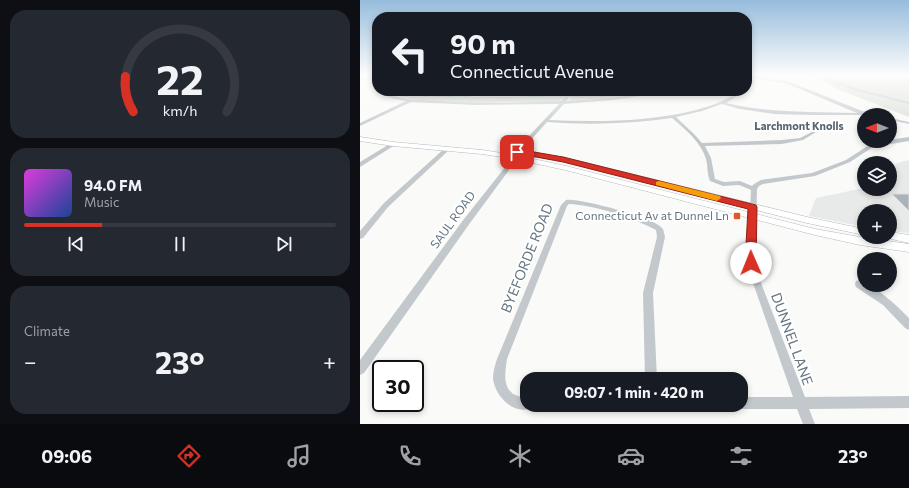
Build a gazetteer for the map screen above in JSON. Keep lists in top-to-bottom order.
{
  "streets": {
    "street": ["SAUL ROAD", "BYEFORDE ROAD", "DUNNEL LANE"]
  },
  "districts": ["Larchmont Knolls"],
  "places": {
    "transit": ["Connecticut Av at Dunnel Ln"]
  },
  "north": "left",
  "page": {
    "turn": ["90 m", "Connecticut Avenue"],
    "map_buttons": ["+", "−"],
    "song": ["94.0 FM", "Music"],
    "tile": "Climate",
    "heat": ["−", "23°", "+"],
    "limit": "30",
    "trip": "09:07 · 1 min · 420 m",
    "tabs": ["09:06", "23°"],
    "gauge": ["22", "km/h"]
  }
}
